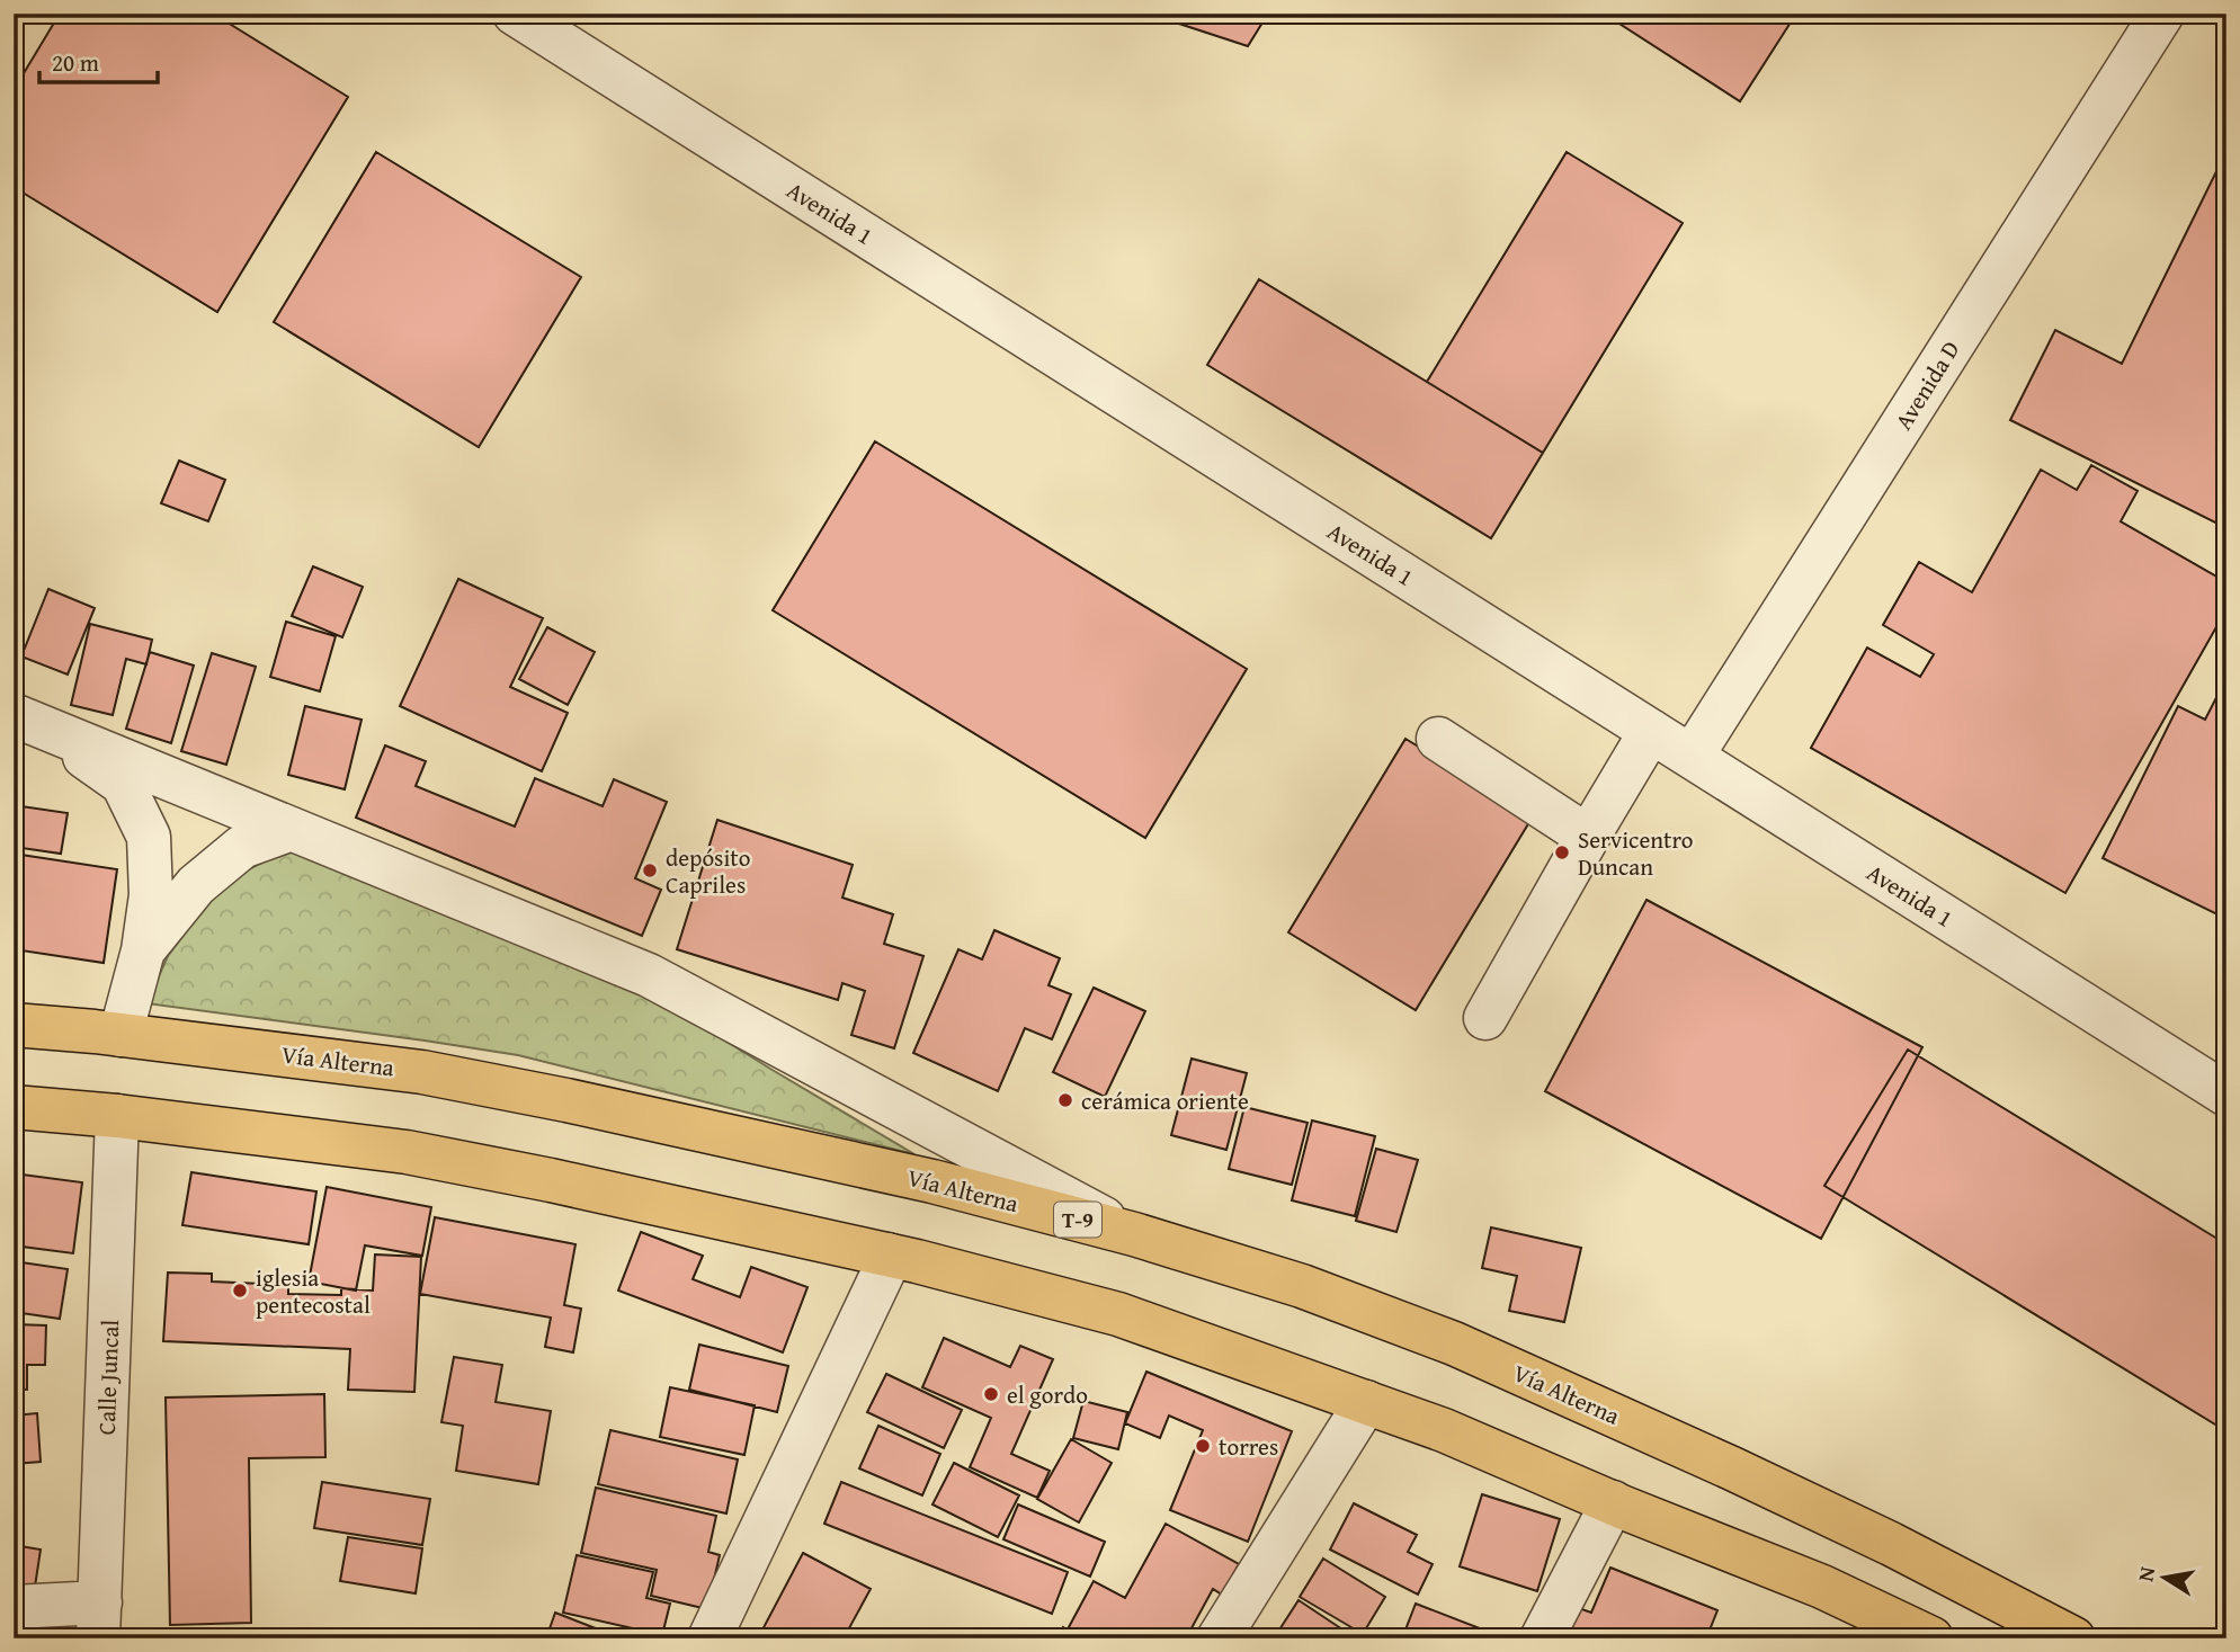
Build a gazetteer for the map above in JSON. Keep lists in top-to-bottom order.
{
  "streets": {
    "highway": ["Vía Alterna", "T-9"],
    "street": ["Avenida 1", "Avenida D", "Calle Juncal"]
  },
  "crossings": [
    ["Avenida 1", "Avenida D"]
  ],
  "places": [
    "Servicentro Duncan",
    "depósito Capriles",
    "cerámica oriente",
    "iglesia pentecostal",
    "el gordo",
    "torres"
  ],
  "scale_bar": "20 m",
  "north": "left"
}
